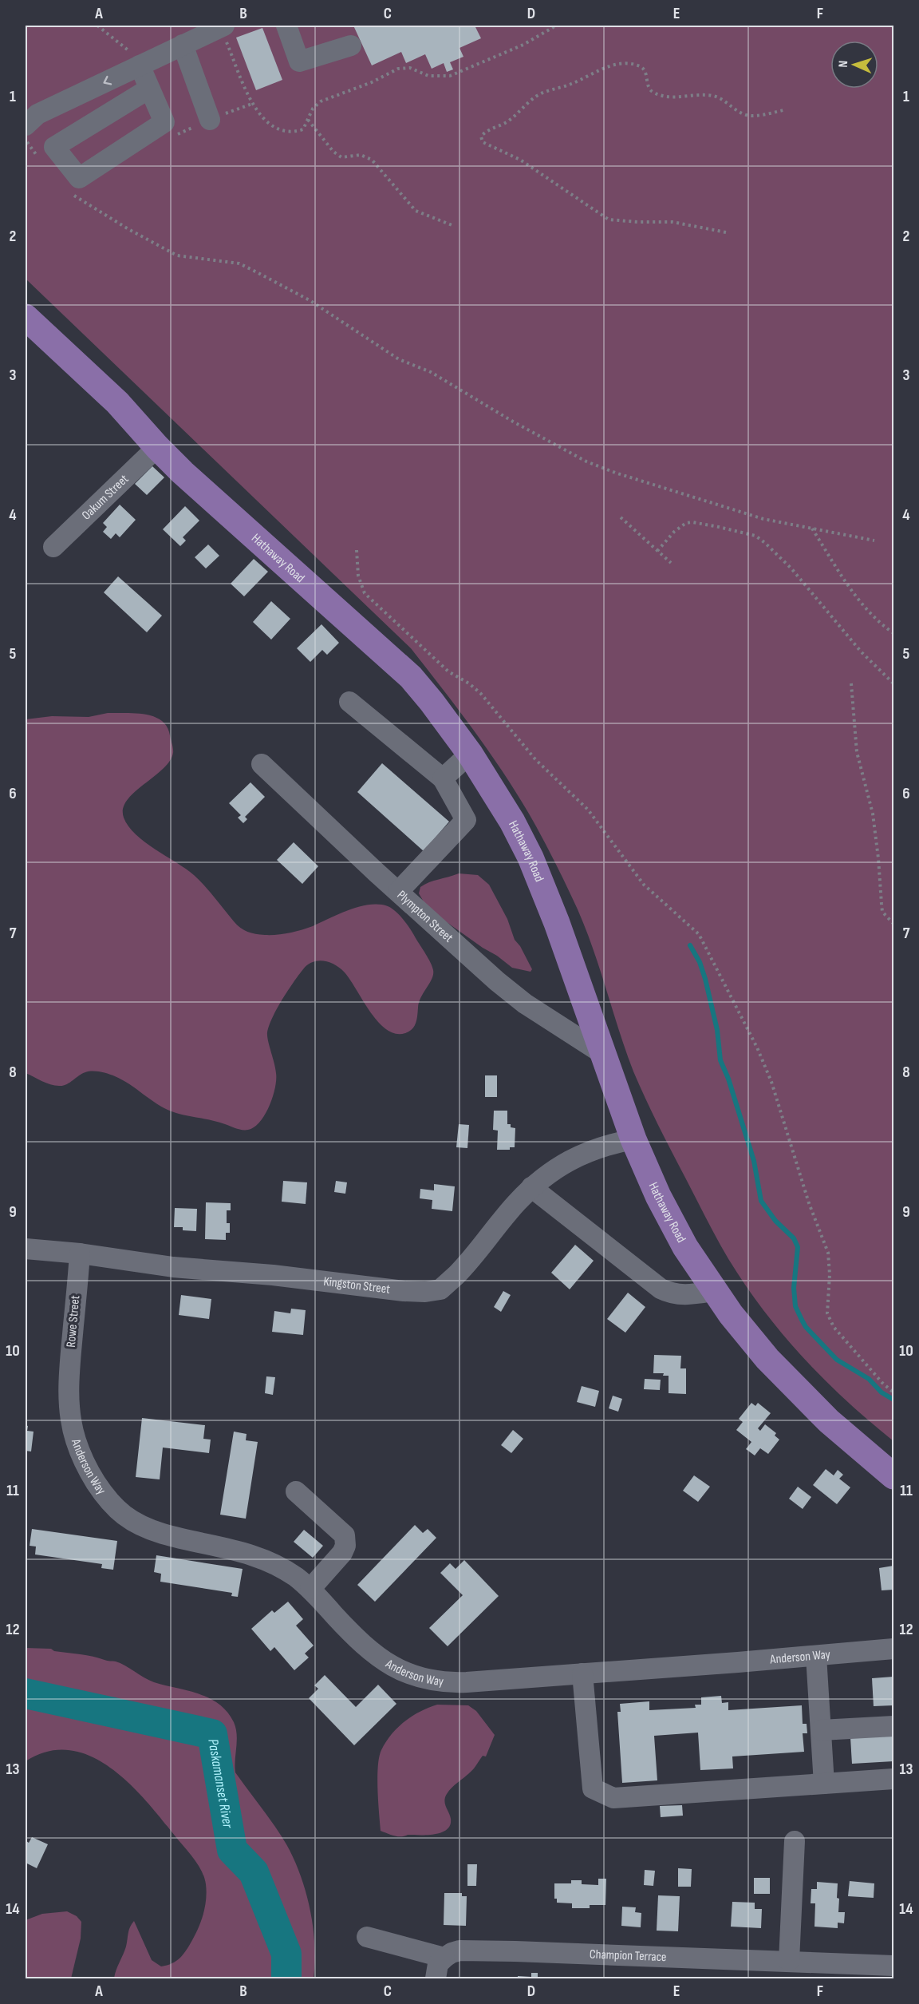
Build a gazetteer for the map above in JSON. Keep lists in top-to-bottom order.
{
  "streets": {
    "main road": ["Hathaway Road"],
    "street": [
      "Oakum Street",
      "Plympton Street",
      "Kingston Street",
      "Rowe Street",
      "Anderson Way",
      "Champion Terrace"
    ]
  },
  "crossings": [
    ["Oakum Street", "Hathaway Road"],
    ["Hathaway Road", "Plympton Street"],
    ["Hathaway Road", "Kingston Street"],
    ["Kingston Street", "Rowe Street"],
    ["Rowe Street", "Anderson Way"]
  ],
  "water": ["Paskamanset River"],
  "north": "left",
  "grid": {
    "columns": [
      "A",
      "B",
      "C",
      "D",
      "E",
      "F"
    ],
    "rows": [
      "1",
      "2",
      "3",
      "4",
      "5",
      "6",
      "7",
      "8",
      "9",
      "10",
      "11",
      "12",
      "13",
      "14"
    ]
  }
}
